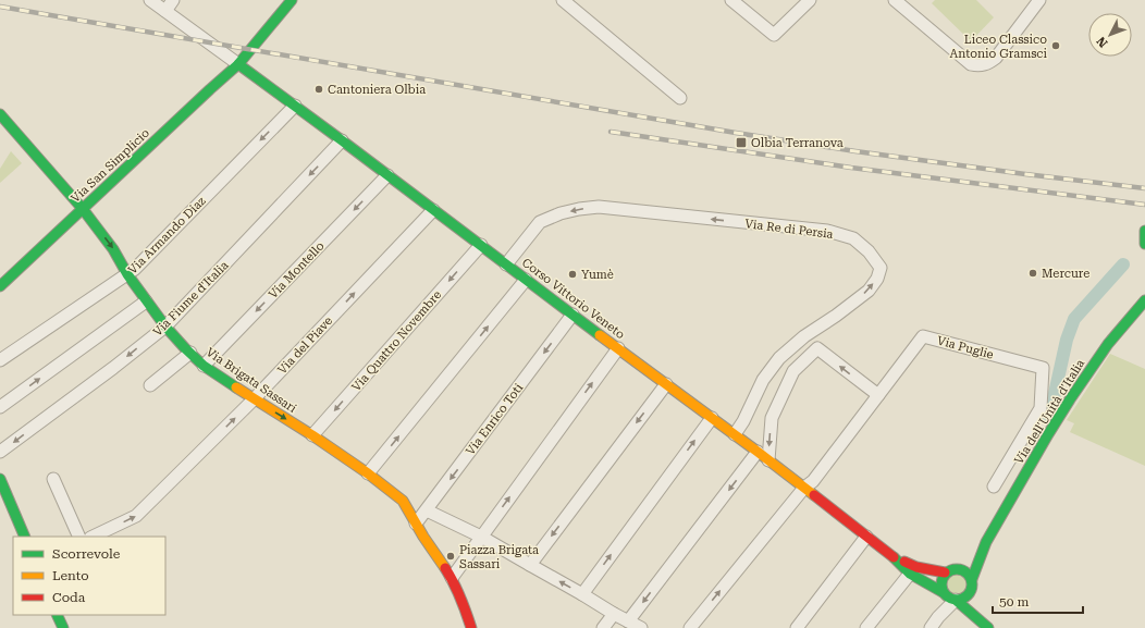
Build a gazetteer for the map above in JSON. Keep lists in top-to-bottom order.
{
  "streets": {
    "main road": [
      "Via San Simplicio",
      "Corso Vittorio Veneto",
      "Via Brigata Sassari",
      "Via dell'Unità d'Italia"
    ],
    "street": [
      "Via Re di Persia",
      "Via Armando Diaz",
      "Via Montello",
      "Via Fiume d'Italia",
      "Via Quattro Novembre",
      "Via del Piave",
      "Via Puglie",
      "Via Enrico Toti"
    ]
  },
  "crossings": [
    ["Via San Simplicio", "Corso Vittorio Veneto"],
    ["Via San Simplicio", "Via Brigata Sassari"],
    ["Via Re di Persia", "Corso Vittorio Veneto"],
    ["Via Armando Diaz", "Corso Vittorio Veneto"],
    ["Via Armando Diaz", "Via Brigata Sassari"],
    ["Via Montello", "Corso Vittorio Veneto"],
    ["Via Montello", "Via Brigata Sassari"],
    ["Via Fiume d'Italia", "Corso Vittorio Veneto"],
    ["Via Fiume d'Italia", "Via Brigata Sassari"],
    ["Corso Vittorio Veneto", "Via Quattro Novembre"],
    ["Corso Vittorio Veneto", "Via del Piave"],
    ["Corso Vittorio Veneto", "Via Puglie"],
    ["Corso Vittorio Veneto", "Via Enrico Toti"],
    ["Via Quattro Novembre", "Via Brigata Sassari"],
    ["Via del Piave", "Via Brigata Sassari"],
    ["Via Brigata Sassari", "Via Enrico Toti"]
  ],
  "one_way": ["Via Armando Diaz", "Via Montello", "Via del Piave"],
  "places": {
    "other": [
      "Liceo Classico Antonio Gramsci",
      "Cantoniera Olbia",
      "Mercure",
      "Yumè",
      "Piazza Brigata Sassari"
    ],
    "transit": ["Olbia Terranova"]
  },
  "legend": ["Scorrevole", "Lento", "Coda"],
  "scale_bar": "50 m",
  "north": "bottom left"
}
